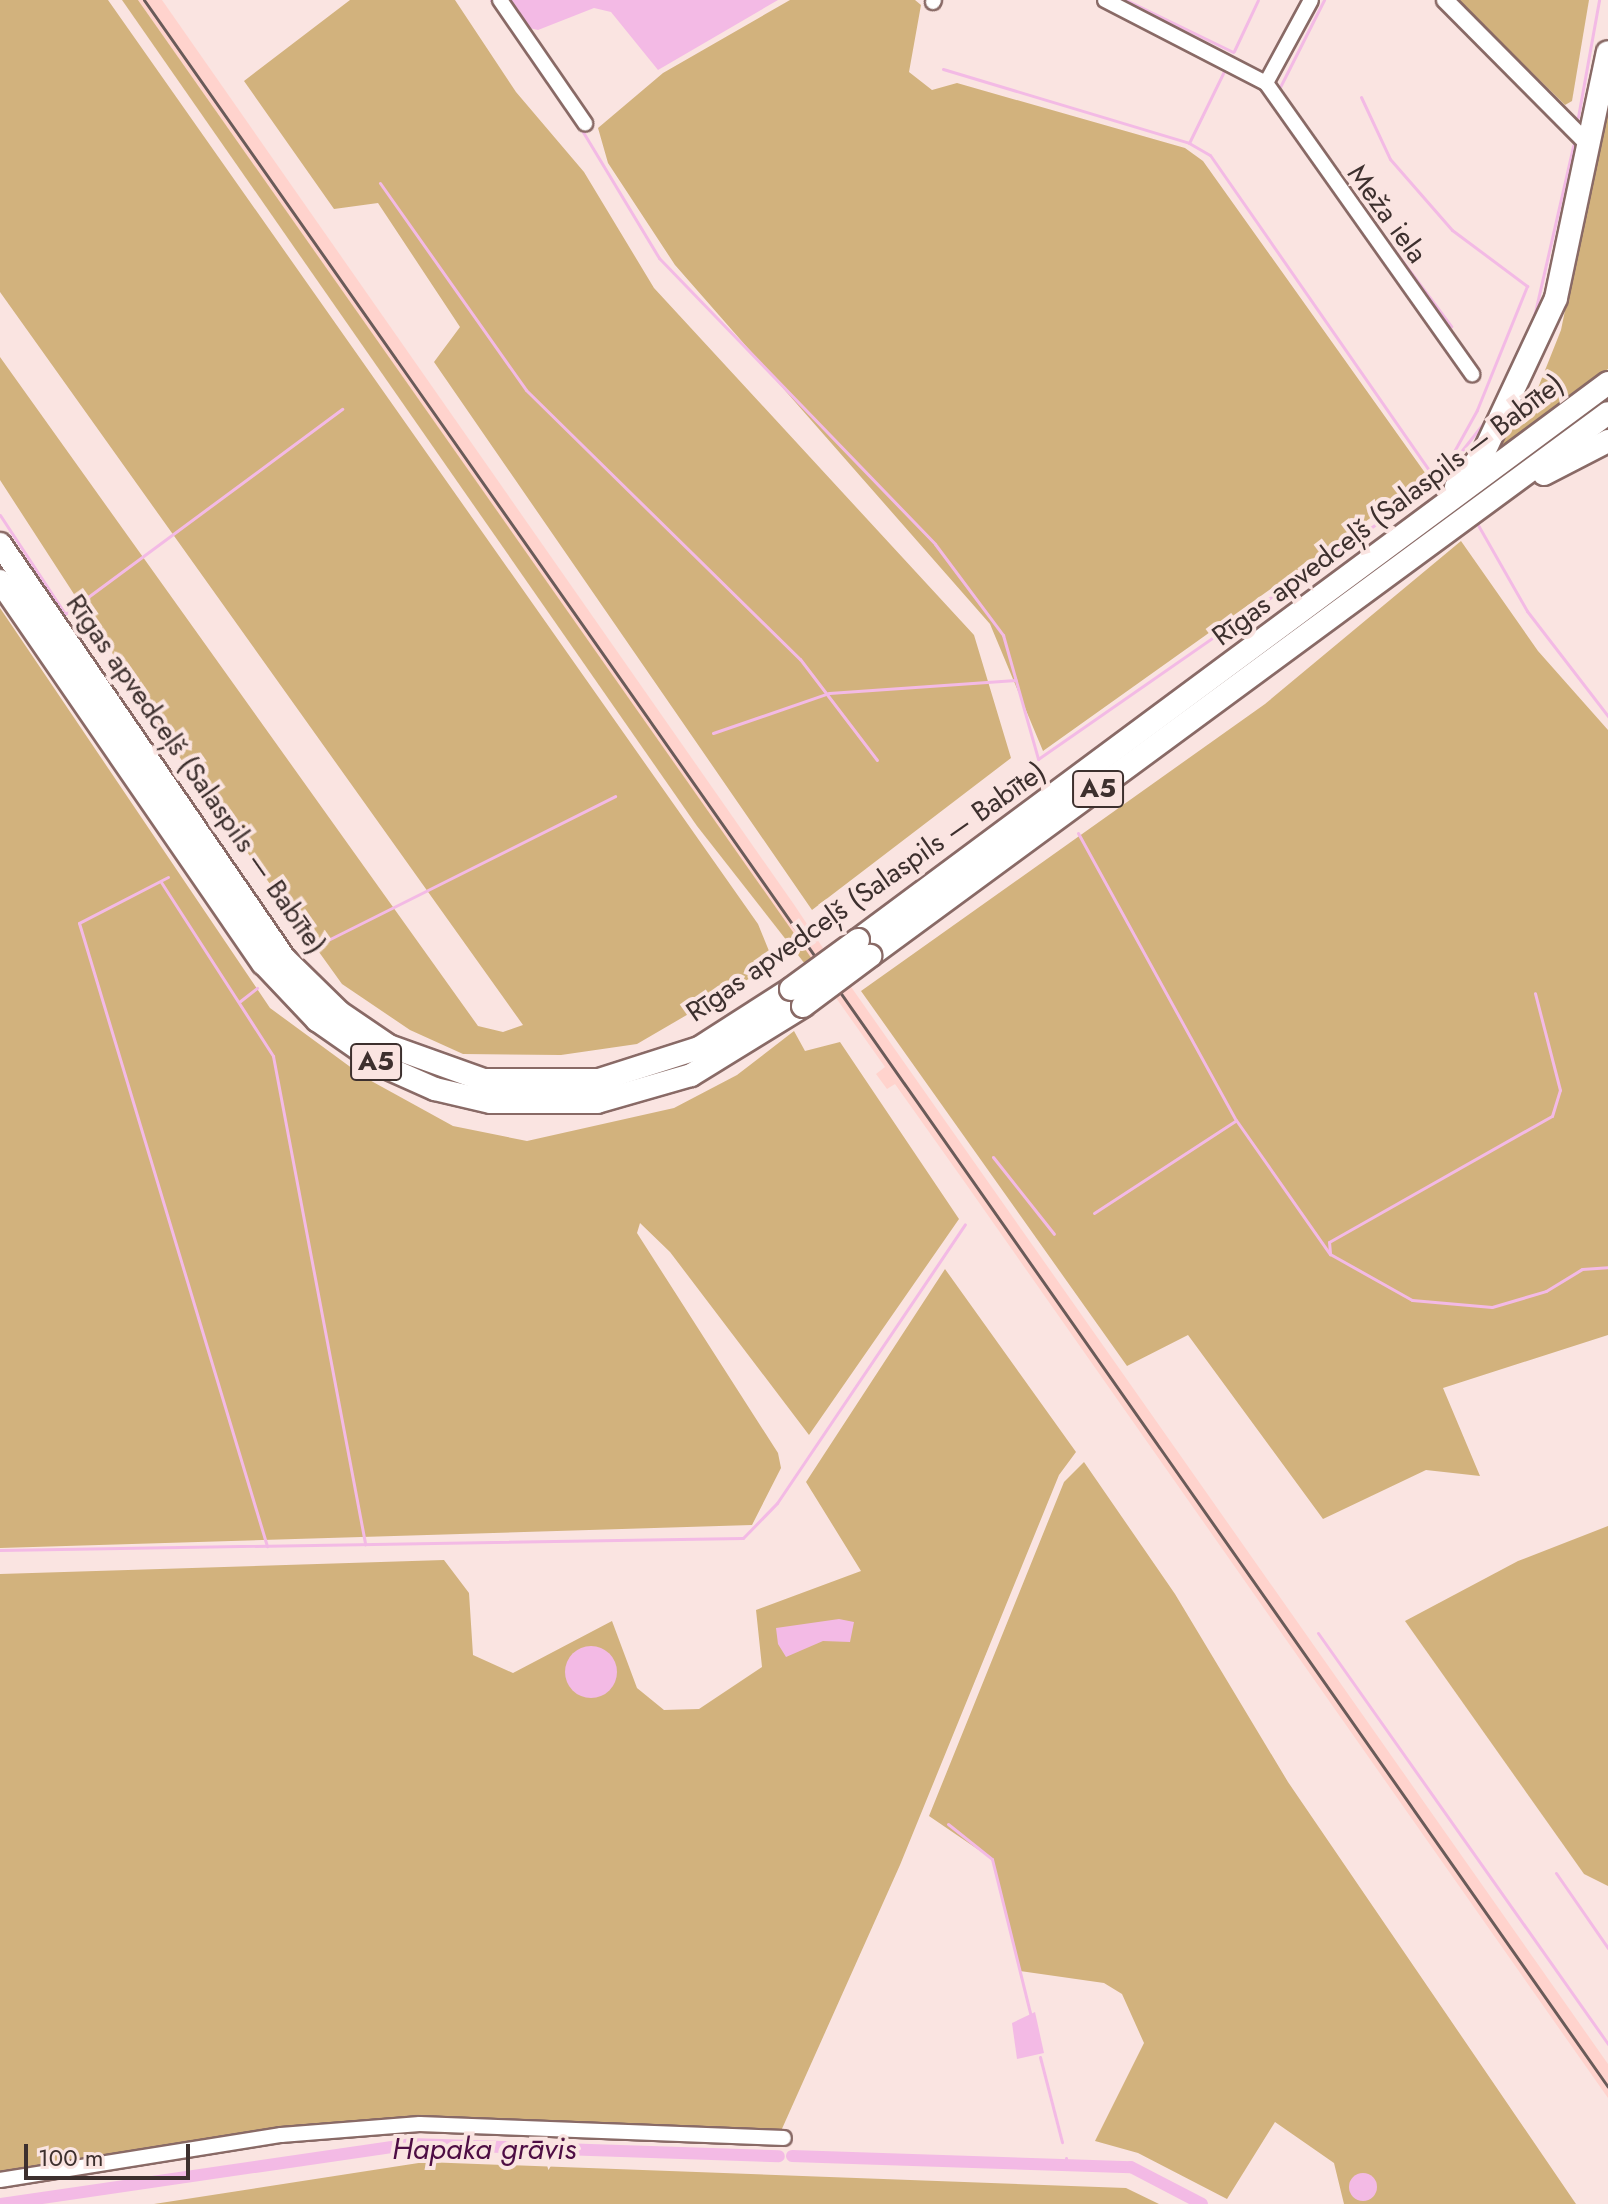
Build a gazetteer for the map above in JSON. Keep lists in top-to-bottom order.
{
  "streets": {
    "highway": ["Rīgas apvedceļš (Salaspils — Babīte)", "A5"],
    "street": ["Meža iela"]
  },
  "water": ["Hapaka grāvis"],
  "scale_bar": "100 m"
}
